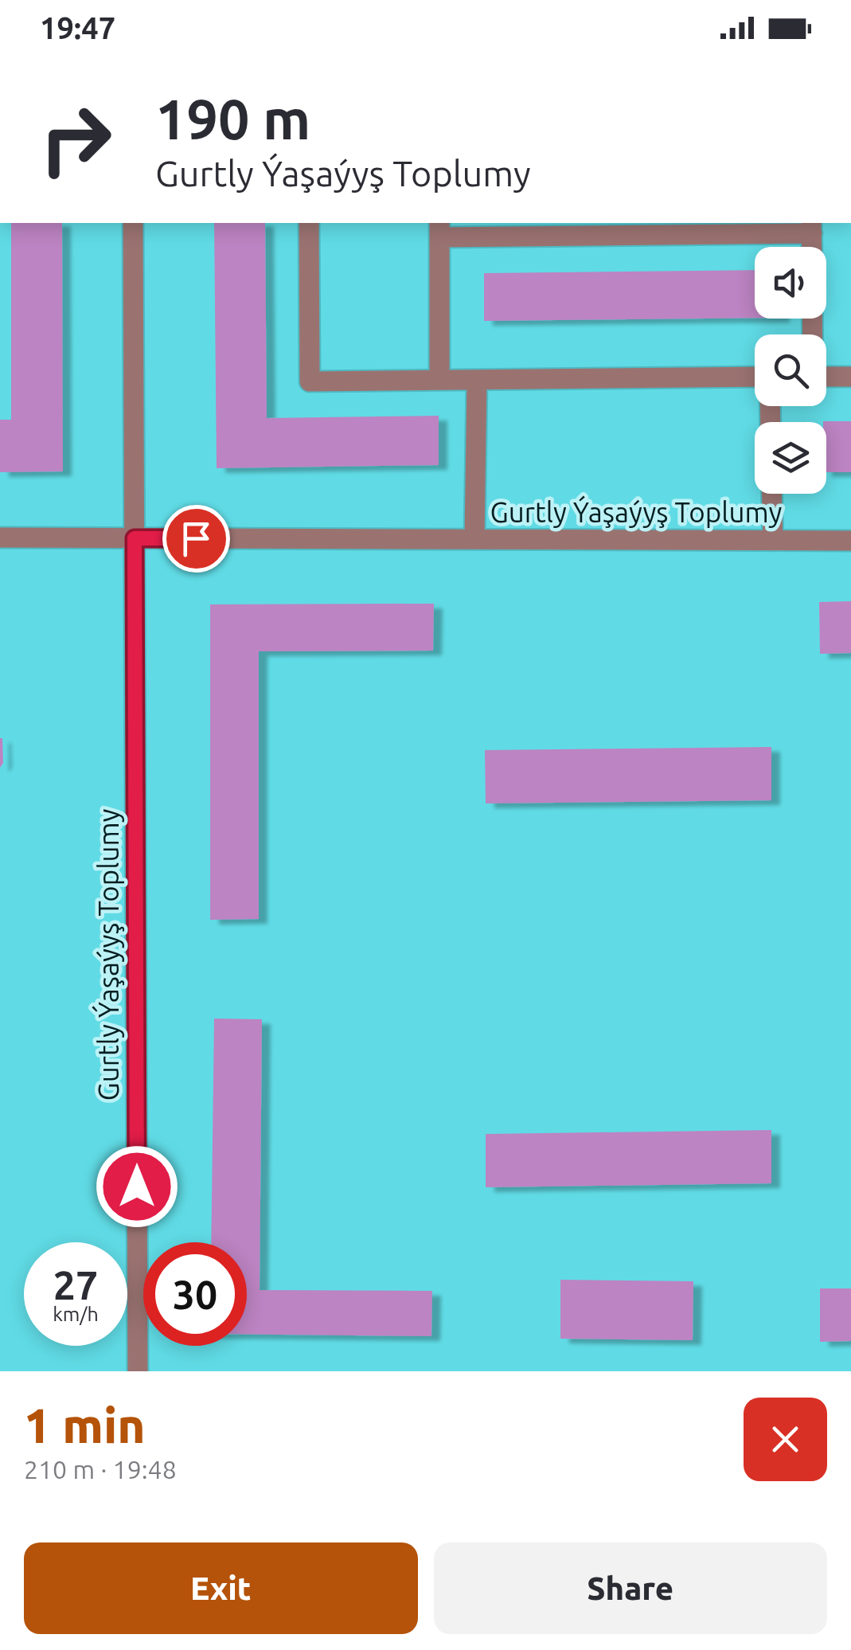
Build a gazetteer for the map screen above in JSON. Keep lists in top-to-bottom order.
{
  "streets": {
    "street": ["Gurtly Ýaşaýyş Toplumy"]
  },
  "page": {
    "status": "19:47",
    "turn": ["190 m", "Gurtly Ýaşaýyş Toplumy"],
    "speed": "27 km/h",
    "limit": "30",
    "heading": ["1 min", "210 m · 19:48"],
    "buttons": ["Exit", "Share"]
  }
}
